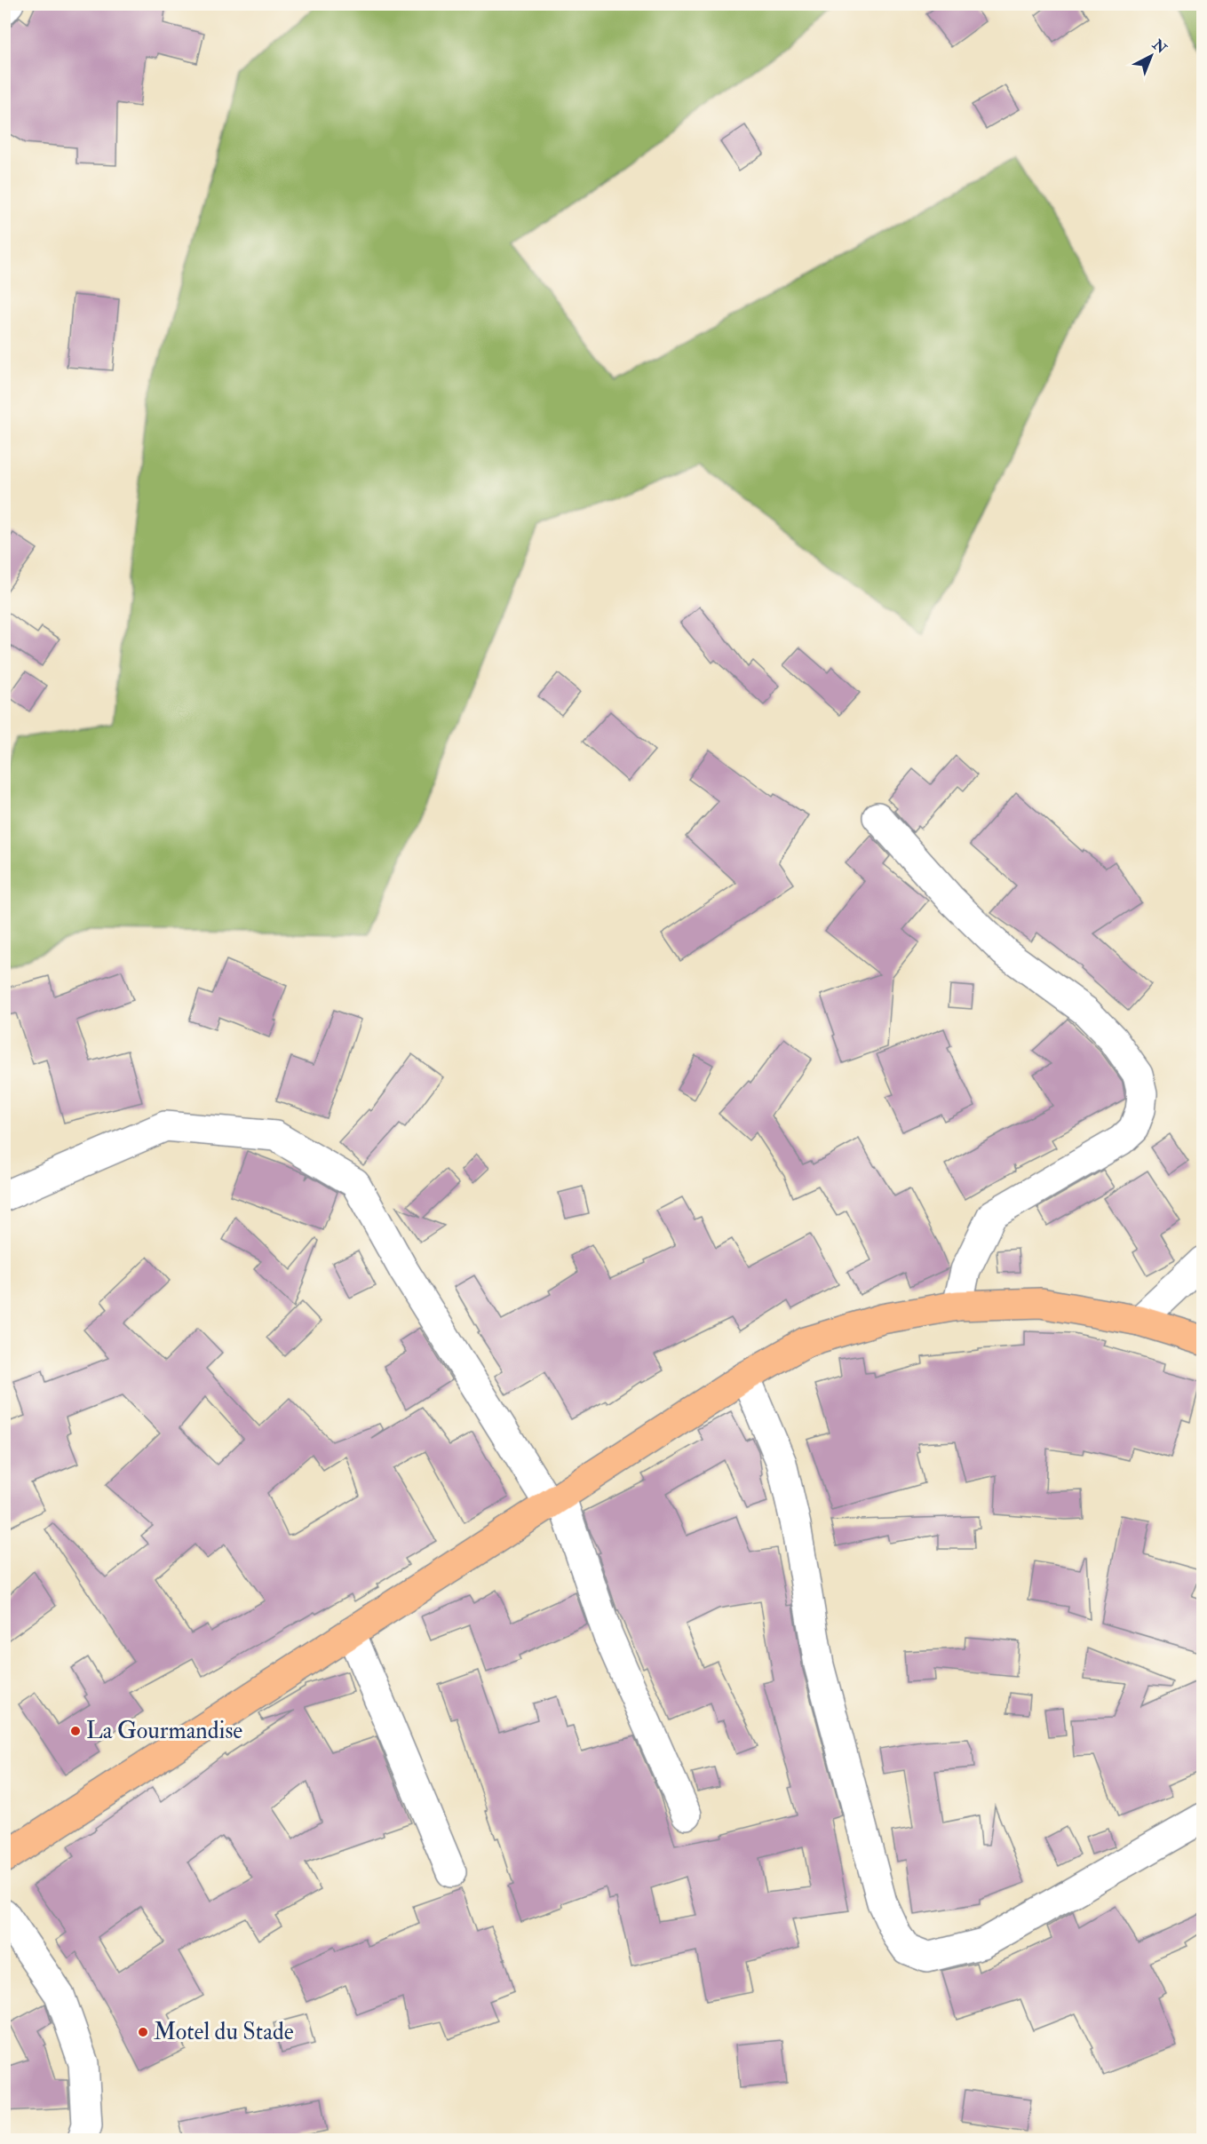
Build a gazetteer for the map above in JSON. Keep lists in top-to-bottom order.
{
  "places": ["La Gourmandise", "Motel du Stade"],
  "north": "top right"
}
